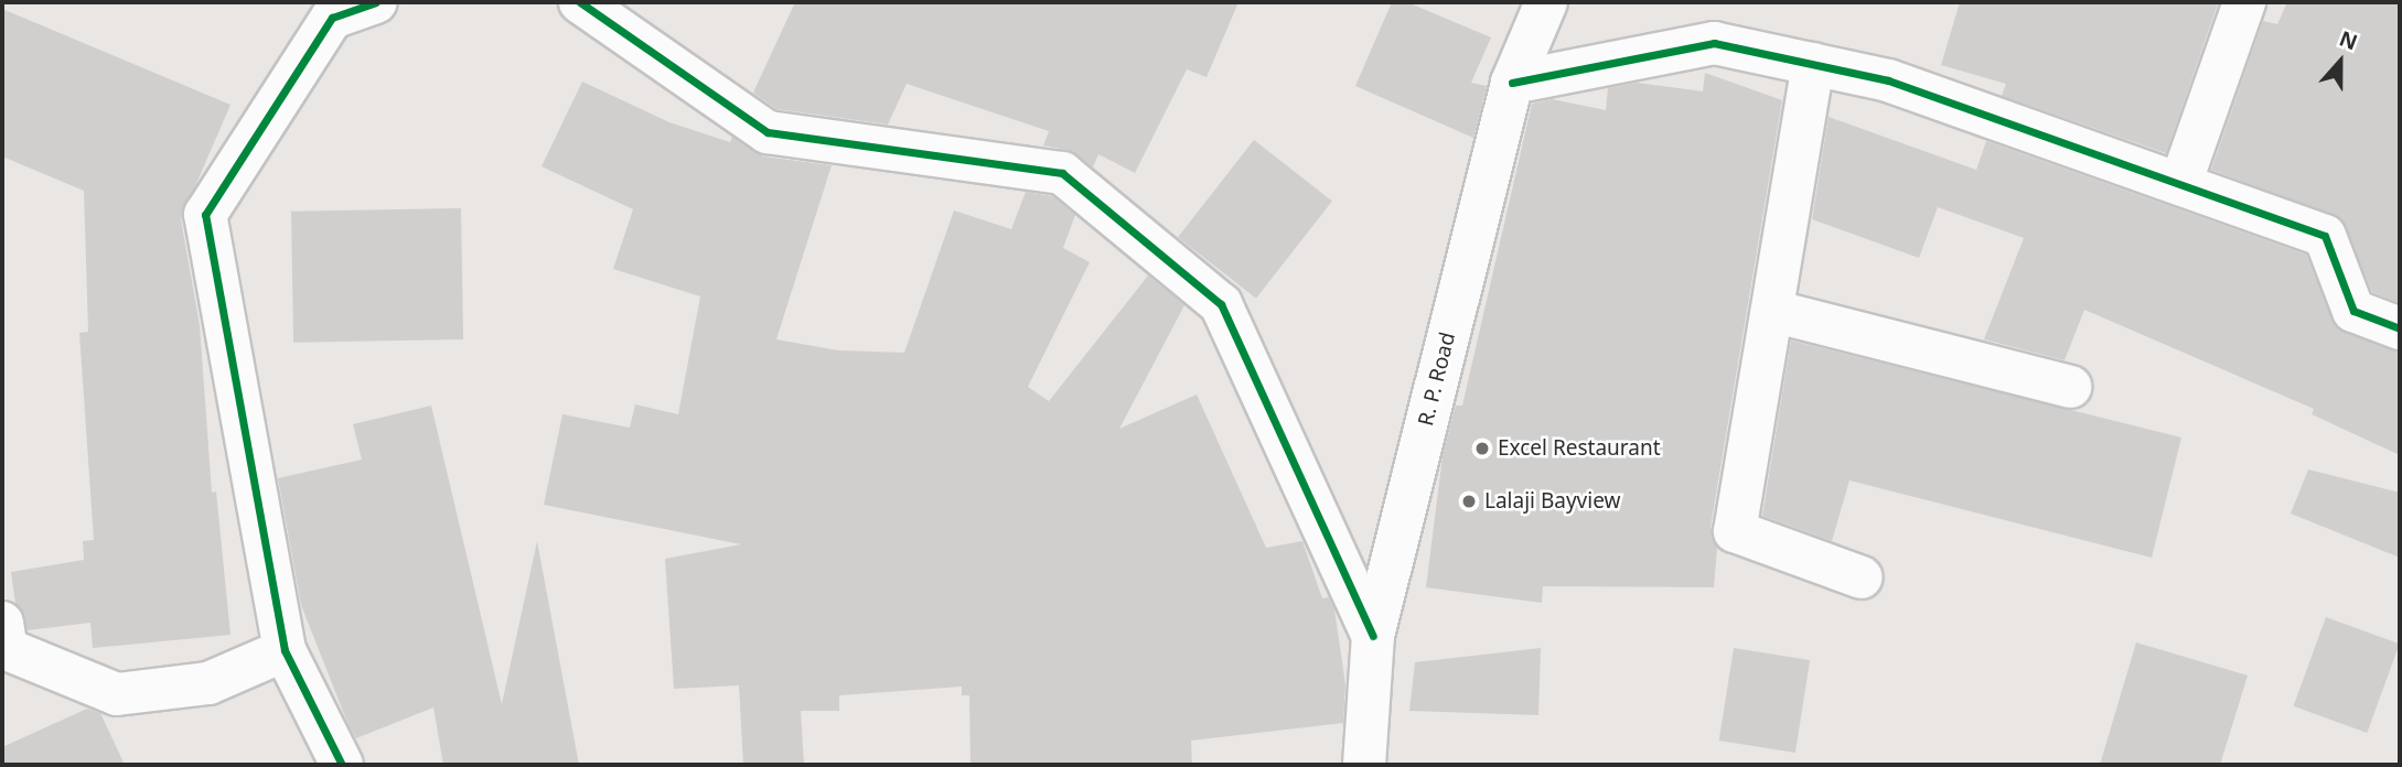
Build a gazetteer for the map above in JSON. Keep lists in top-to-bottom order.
{
  "streets": {
    "street": ["R. P. Road"]
  },
  "places": ["Excel Restaurant", "Lalaji Bayview"],
  "north": "top"
}
